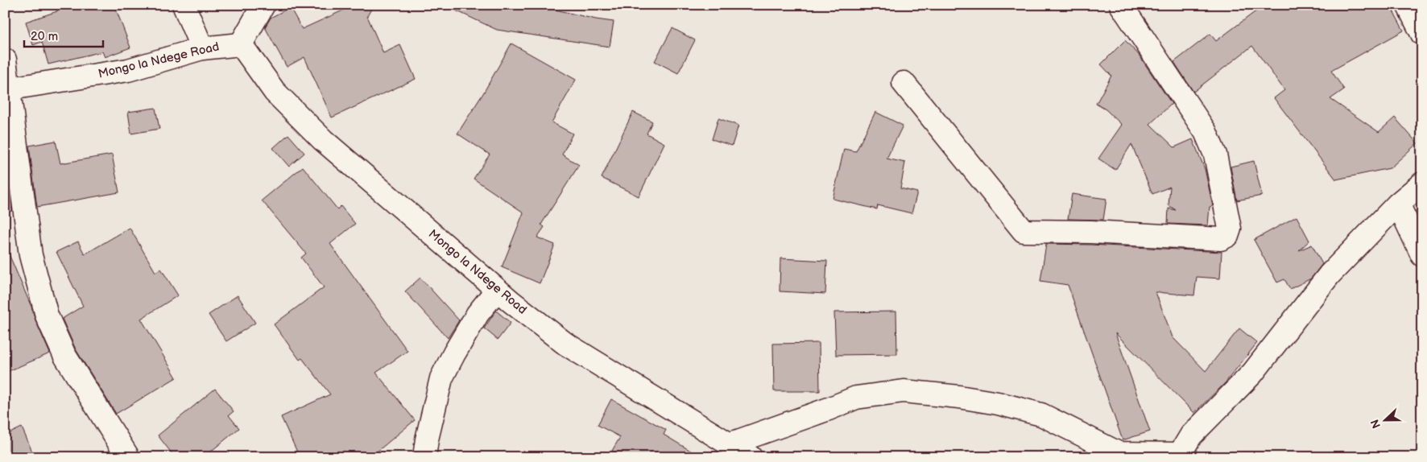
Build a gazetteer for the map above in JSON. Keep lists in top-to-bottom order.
{
  "streets": {
    "street": ["Mongo la Ndege Road"]
  },
  "scale_bar": "20 m",
  "north": "left"
}
